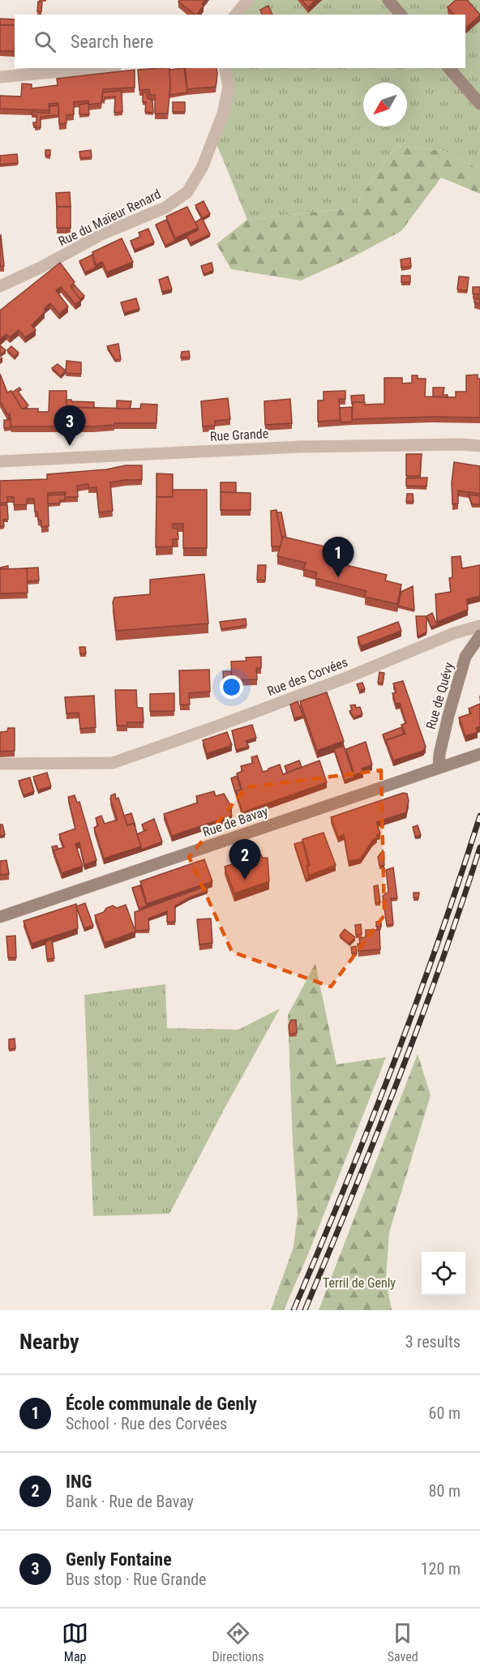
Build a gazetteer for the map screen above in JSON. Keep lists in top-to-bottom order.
{
  "streets": {
    "main road": ["Rue de Quévy", "Rue de Bavay"],
    "street": ["Rue du Maïeur Renard", "Rue Grande", "Rue des Corvées"]
  },
  "crossings": [
    ["Rue de Quévy", "Rue de Bavay"]
  ],
  "parks": ["Terril de Genly"],
  "north": "bottom left",
  "page": {
    "search": "Search here",
    "pins": ["3", "1", "2"],
    "heading": ["Nearby", "3 results"],
    "list": [
      {
        "mark": "1",
        "name": "École communale de Genly",
        "note": "School · Rue des Corvées",
        "value": "60 m"
      },
      {
        "mark": "2",
        "name": "ING",
        "note": "Bank · Rue de Bavay",
        "value": "80 m"
      },
      {
        "mark": "3",
        "name": "Genly Fontaine",
        "note": "Bus stop · Rue Grande",
        "value": "120 m"
      }
    ],
    "nav": ["Map", "Directions", "Saved"]
  }
}
